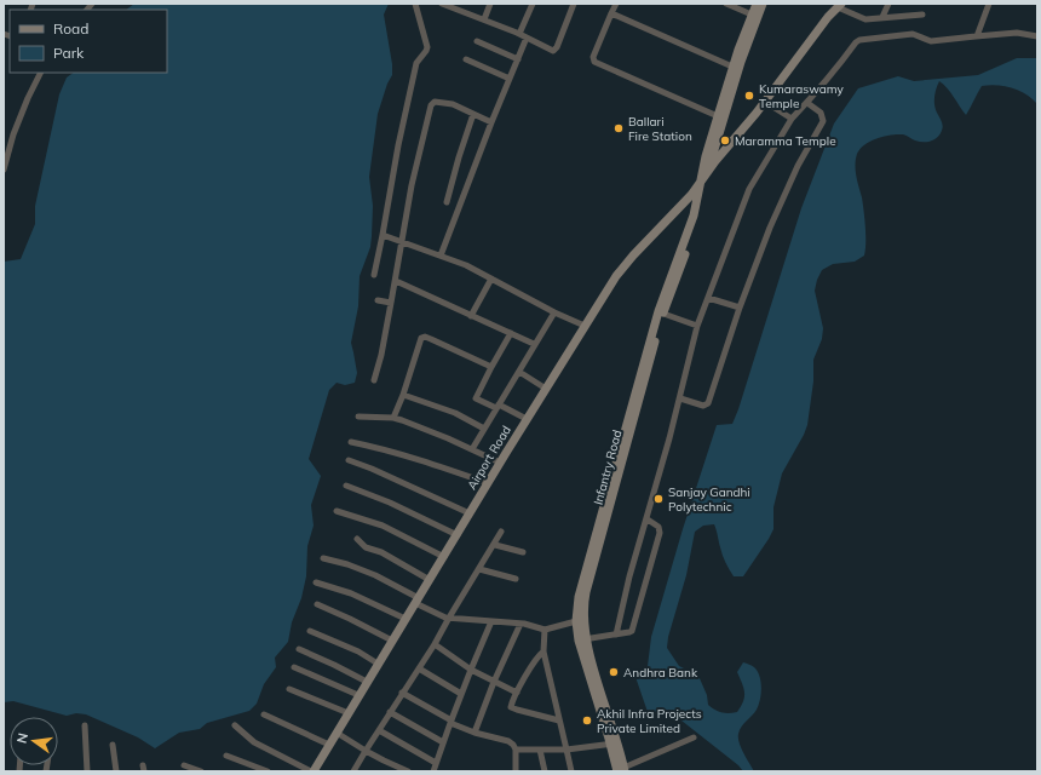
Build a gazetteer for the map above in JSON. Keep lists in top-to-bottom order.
{
  "streets": {
    "street": ["Airport Road", "Infantry Road"]
  },
  "crossings": [
    ["Airport Road", "Infantry Road"]
  ],
  "places": [
    "Kumaraswamy Temple",
    "Ballari Fire Station",
    "Maramma Temple",
    "Sanjay Gandhi Polytechnic",
    "Andhra Bank",
    "Akhil Infra Projects Private Limited"
  ],
  "legend": ["Road", "Park"],
  "north": "left"
}
